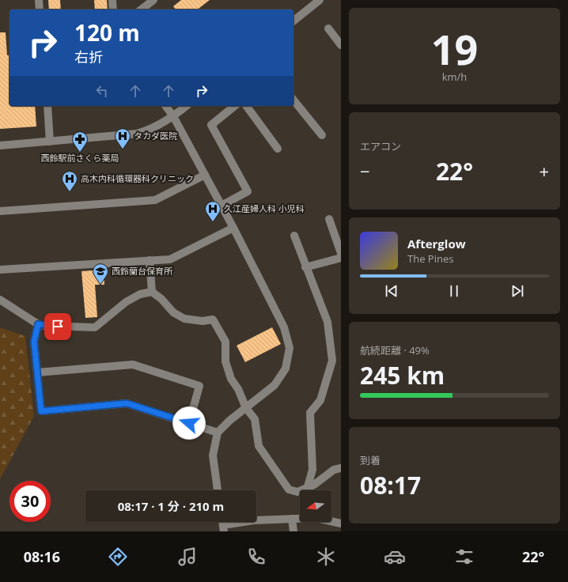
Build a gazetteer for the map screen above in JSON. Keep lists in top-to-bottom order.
{
  "places": {
    "hospital": ["タカダ医院", "高木内科循環器科クリニック", "久江産婦人科 小児科"],
    "pharmacy": ["西鈴駅前さくら薬局"],
    "school or university": ["西鈴蘭台保育所"]
  },
  "north": "left",
  "page": {
    "tile": [
      ["19", "km/h"],
      "エアコン",
      ["航続距離 · 49%", "245 km"],
      ["到着", "08:17"]
    ],
    "turn": ["120 m", "右折"],
    "heat": ["−", "22°", "+"],
    "song": ["Afterglow", "The Pines"],
    "limit": "30",
    "trip": "08:17 · 1 分 · 210 m",
    "tabs": ["08:16", "22°"]
  }
}
